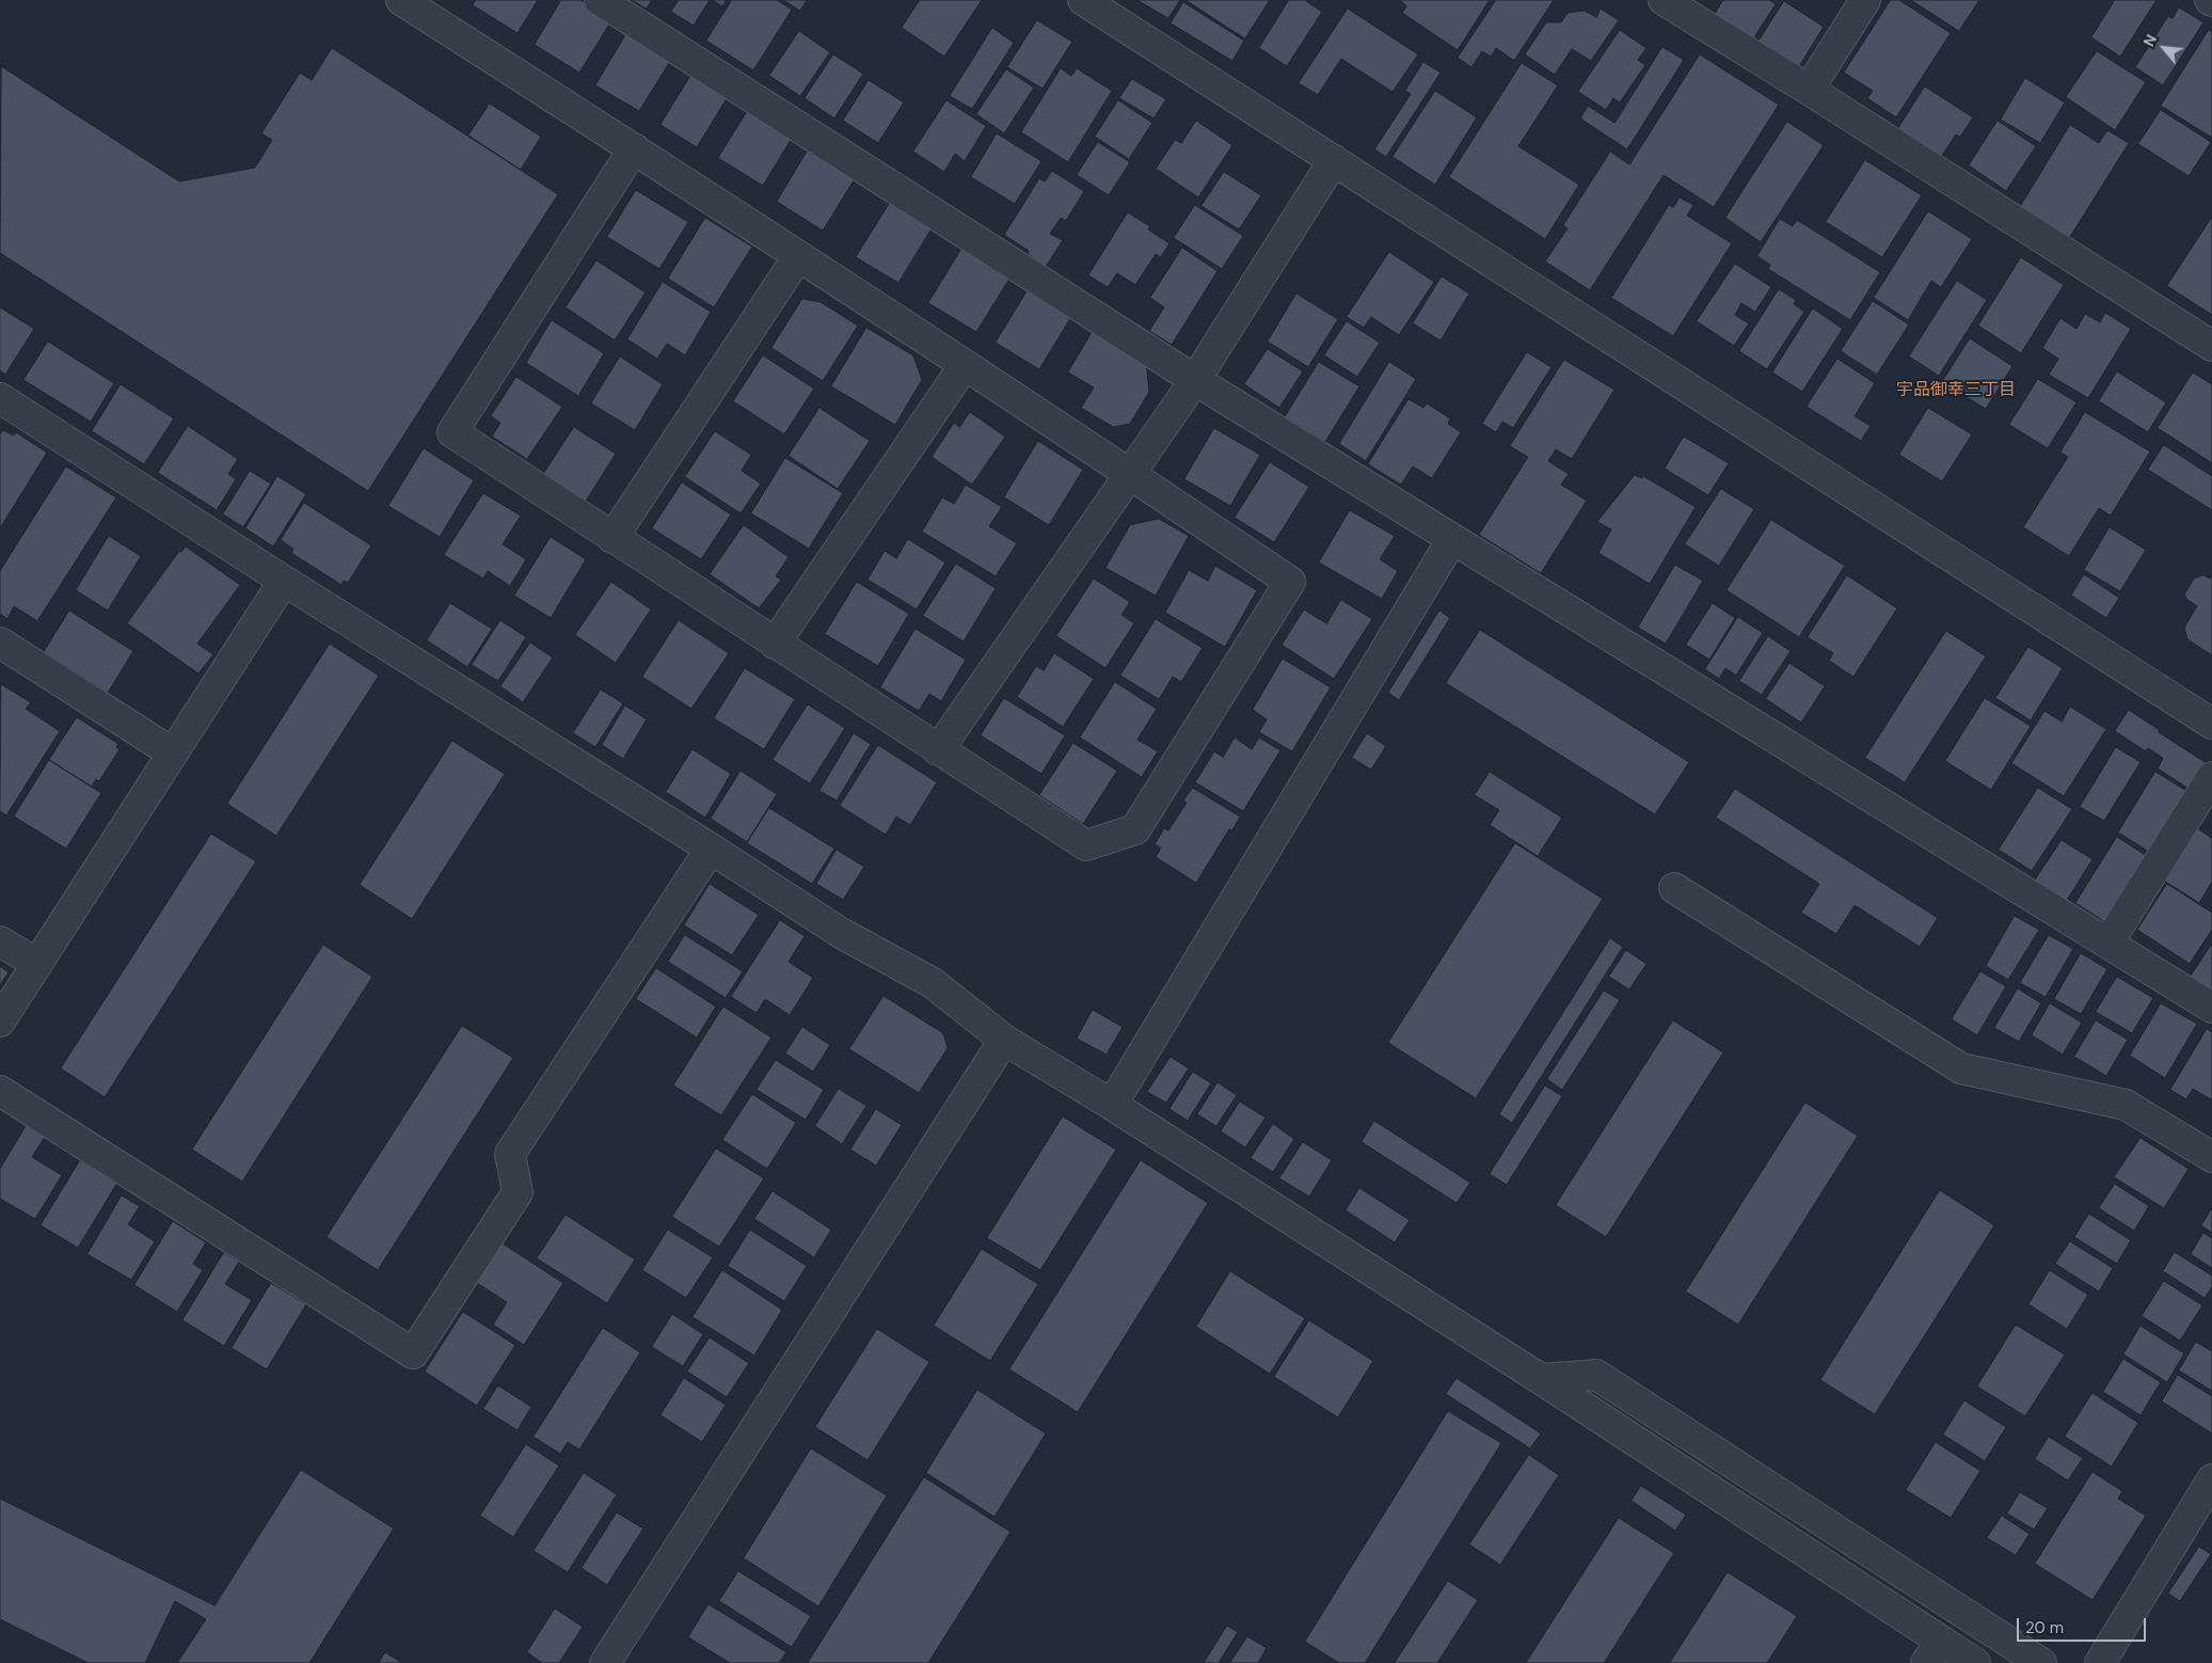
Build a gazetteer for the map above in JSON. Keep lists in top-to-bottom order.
{
  "districts": ["宇品御幸三丁目"],
  "scale_bar": "20 m",
  "north": "top left"
}
